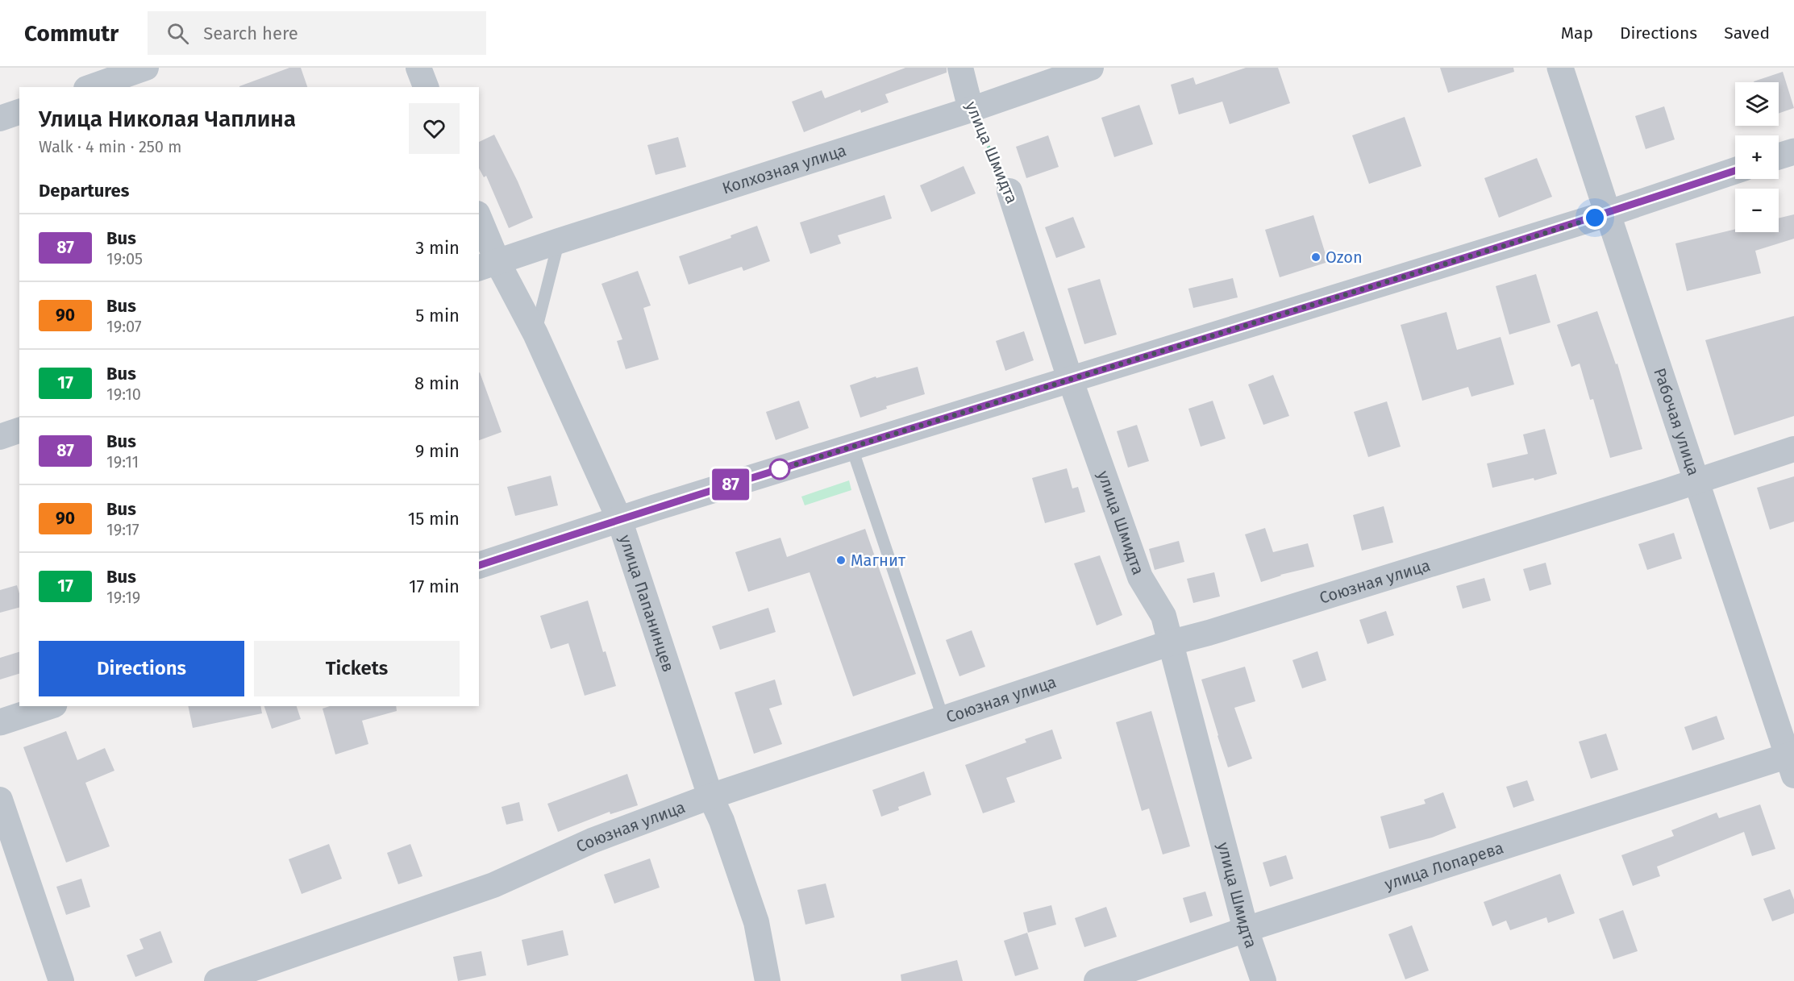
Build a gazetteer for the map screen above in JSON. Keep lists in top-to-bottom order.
{
  "streets": {
    "street": [
      "улица Шмидта",
      "Колхозная улица",
      "Рабочая улица",
      "Союзная улица",
      "улица Папанинцев",
      "улица Лопарева"
    ]
  },
  "crossings": [
    ["улица Шмидта", "Колхозная улица"],
    ["улица Шмидта", "Союзная улица"],
    ["улица Шмидта", "улица Лопарева"],
    ["Колхозная улица", "улица Папанинцев"],
    ["Рабочая улица", "Союзная улица"],
    ["Рабочая улица", "улица Лопарева"],
    ["Союзная улица", "улица Папанинцев"]
  ],
  "places": ["Ozon", "Магнит"],
  "lines": ["bus line 87"],
  "page": {
    "header": "Commutr",
    "search": "Search here",
    "nav": ["Map", "Directions", "Saved"],
    "on_map": "87",
    "map_buttons": ["+", "−"],
    "heading": [
      ["Улица Николая Чаплина", "Walk · 4 min · 250 m"],
      "Departures"
    ],
    "list": [
      {
        "mark": "87",
        "name": "Bus",
        "note": "19:05",
        "value": "3 min"
      },
      {
        "mark": "90",
        "name": "Bus",
        "note": "19:07",
        "value": "5 min"
      },
      {
        "mark": "17",
        "name": "Bus",
        "note": "19:10",
        "value": "8 min"
      },
      {
        "mark": "87",
        "name": "Bus",
        "note": "19:11",
        "value": "9 min"
      },
      {
        "mark": "90",
        "name": "Bus",
        "note": "19:17",
        "value": "15 min"
      },
      {
        "mark": "17",
        "name": "Bus",
        "note": "19:19",
        "value": "17 min"
      }
    ],
    "buttons": ["Directions", "Tickets"]
  }
}
